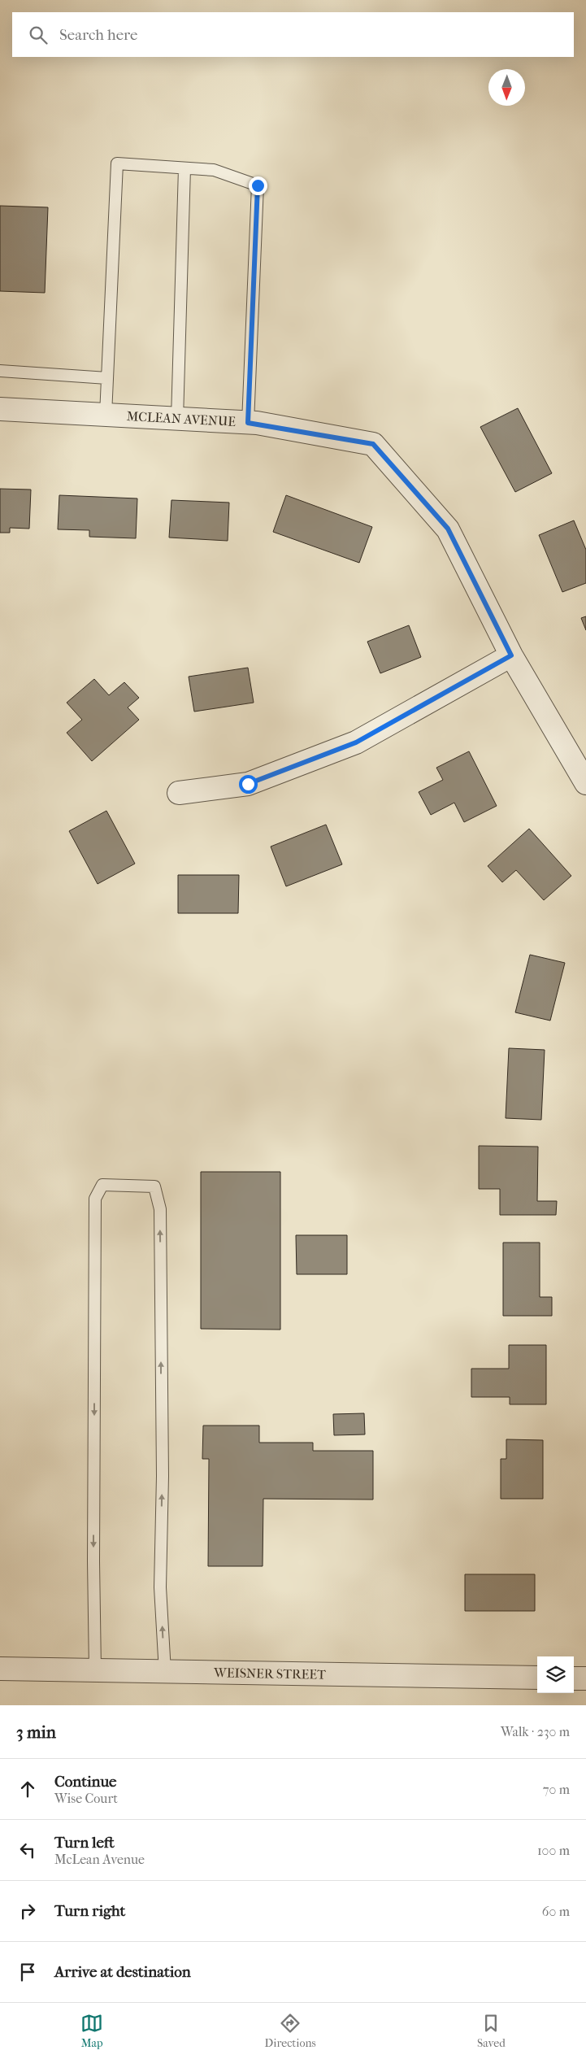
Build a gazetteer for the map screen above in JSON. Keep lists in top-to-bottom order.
{
  "streets": {
    "street": ["MCLEAN AVENUE", "WEISNER STREET"]
  },
  "north": "bottom",
  "page": {
    "search": "Search here",
    "heading": ["3 min", "Walk · 230 m"],
    "list": [
      ["Continue", "Wise Court", "70 m"],
      ["Turn left", "McLean Avenue", "100 m"],
      ["Turn right", "60 m"],
      "Arrive at destination"
    ],
    "nav": ["Map", "Directions", "Saved"]
  }
}
